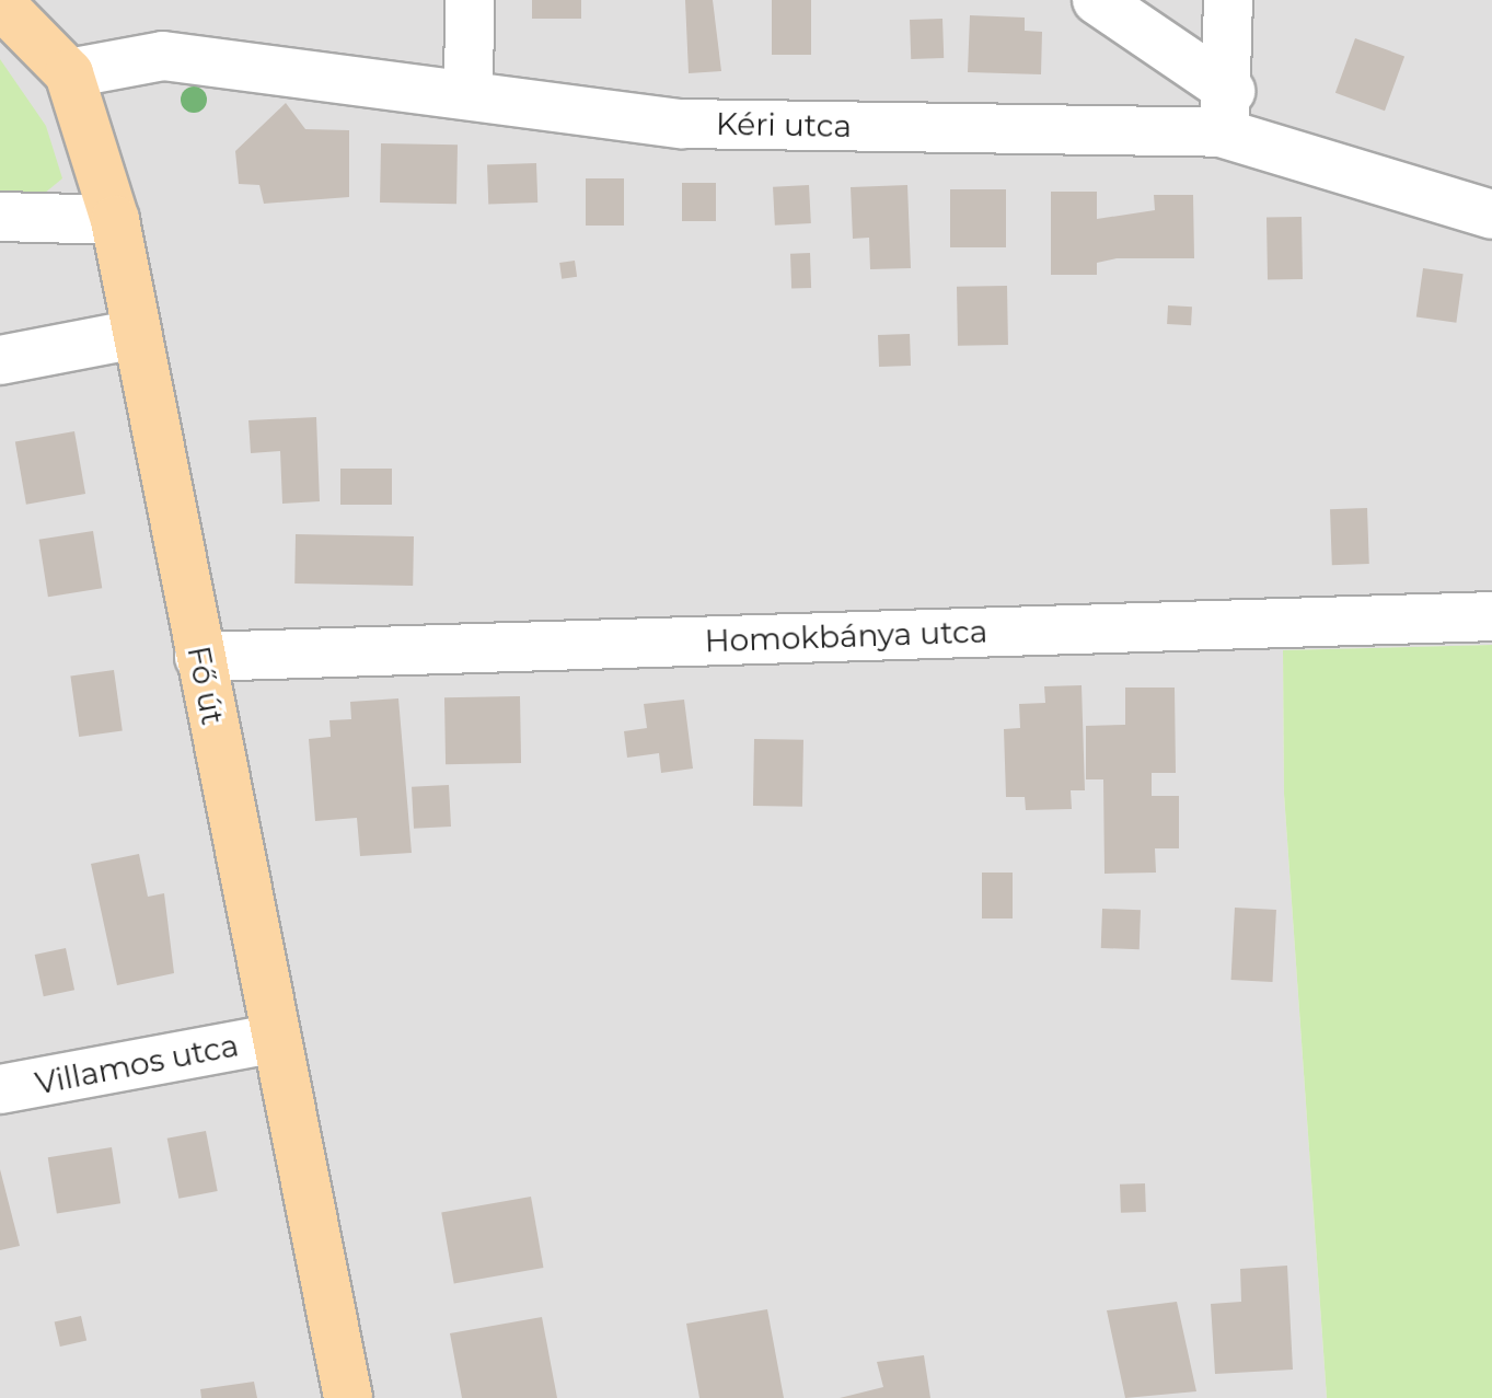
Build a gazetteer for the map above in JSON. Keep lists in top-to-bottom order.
{
  "streets": {
    "main road": ["Fő út"],
    "street": ["Kéri utca", "Homokbánya utca", "Villamos utca"]
  },
  "crossings": [
    ["Kéri utca", "Fő út"],
    ["Homokbánya utca", "Fő út"],
    ["Fő út", "Villamos utca"]
  ]
}
